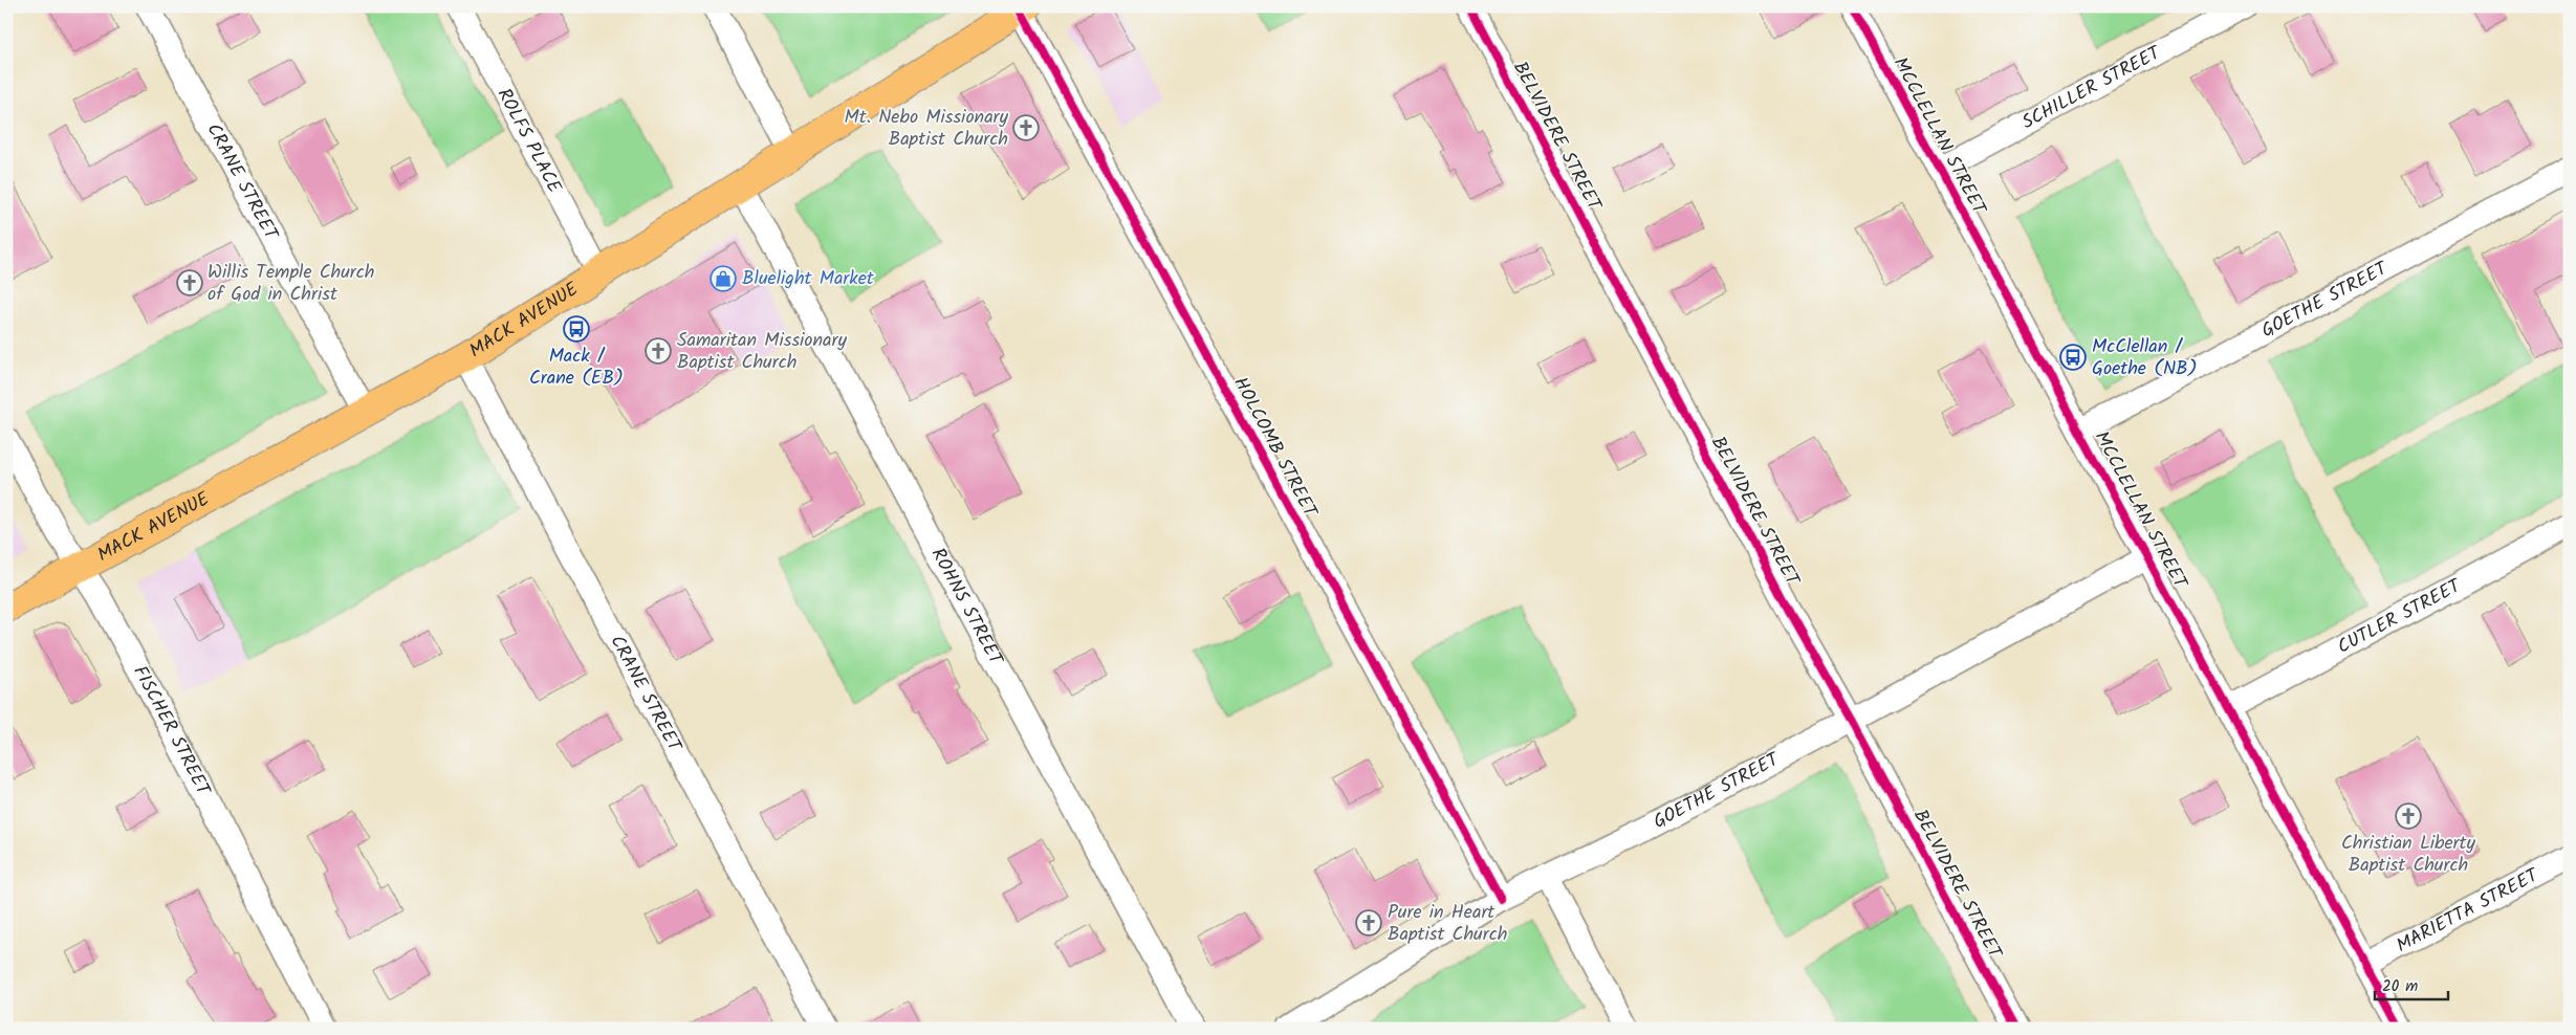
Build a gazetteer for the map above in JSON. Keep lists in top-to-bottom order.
{
  "streets": {
    "main road": ["MACK AVENUE"],
    "street": [
      "SCHILLER STREET",
      "BELVIDERE STREET",
      "MCCLELLAN STREET",
      "ROLFS PLACE",
      "CRANE STREET",
      "GOETHE STREET",
      "HOLCOMB STREET",
      "ROHNS STREET",
      "CUTLER STREET",
      "FISCHER STREET",
      "MARIETTA STREET"
    ]
  },
  "crossings": [
    ["SCHILLER STREET", "MCCLELLAN STREET"],
    ["BELVIDERE STREET", "GOETHE STREET"],
    ["MCCLELLAN STREET", "GOETHE STREET"],
    ["MCCLELLAN STREET", "CUTLER STREET"],
    ["MCCLELLAN STREET", "MARIETTA STREET"],
    ["ROLFS PLACE", "MACK AVENUE"],
    ["CRANE STREET", "MACK AVENUE"],
    ["GOETHE STREET", "HOLCOMB STREET"],
    ["MACK AVENUE", "HOLCOMB STREET"],
    ["MACK AVENUE", "ROHNS STREET"],
    ["MACK AVENUE", "FISCHER STREET"]
  ],
  "places": {
    "church": [
      "Mt. Nebo Missionary Baptist Church",
      "Willis Temple Church of God in Christ",
      "Samaritan Missionary Baptist Church",
      "Christian Liberty Baptist Church",
      "Pure in Heart Baptist Church"
    ],
    "shop": ["Bluelight Market"],
    "bus stop": ["Mack / Crane (EB)", "McClellan / Goethe (NB)"]
  },
  "scale_bar": "20 m"
}
